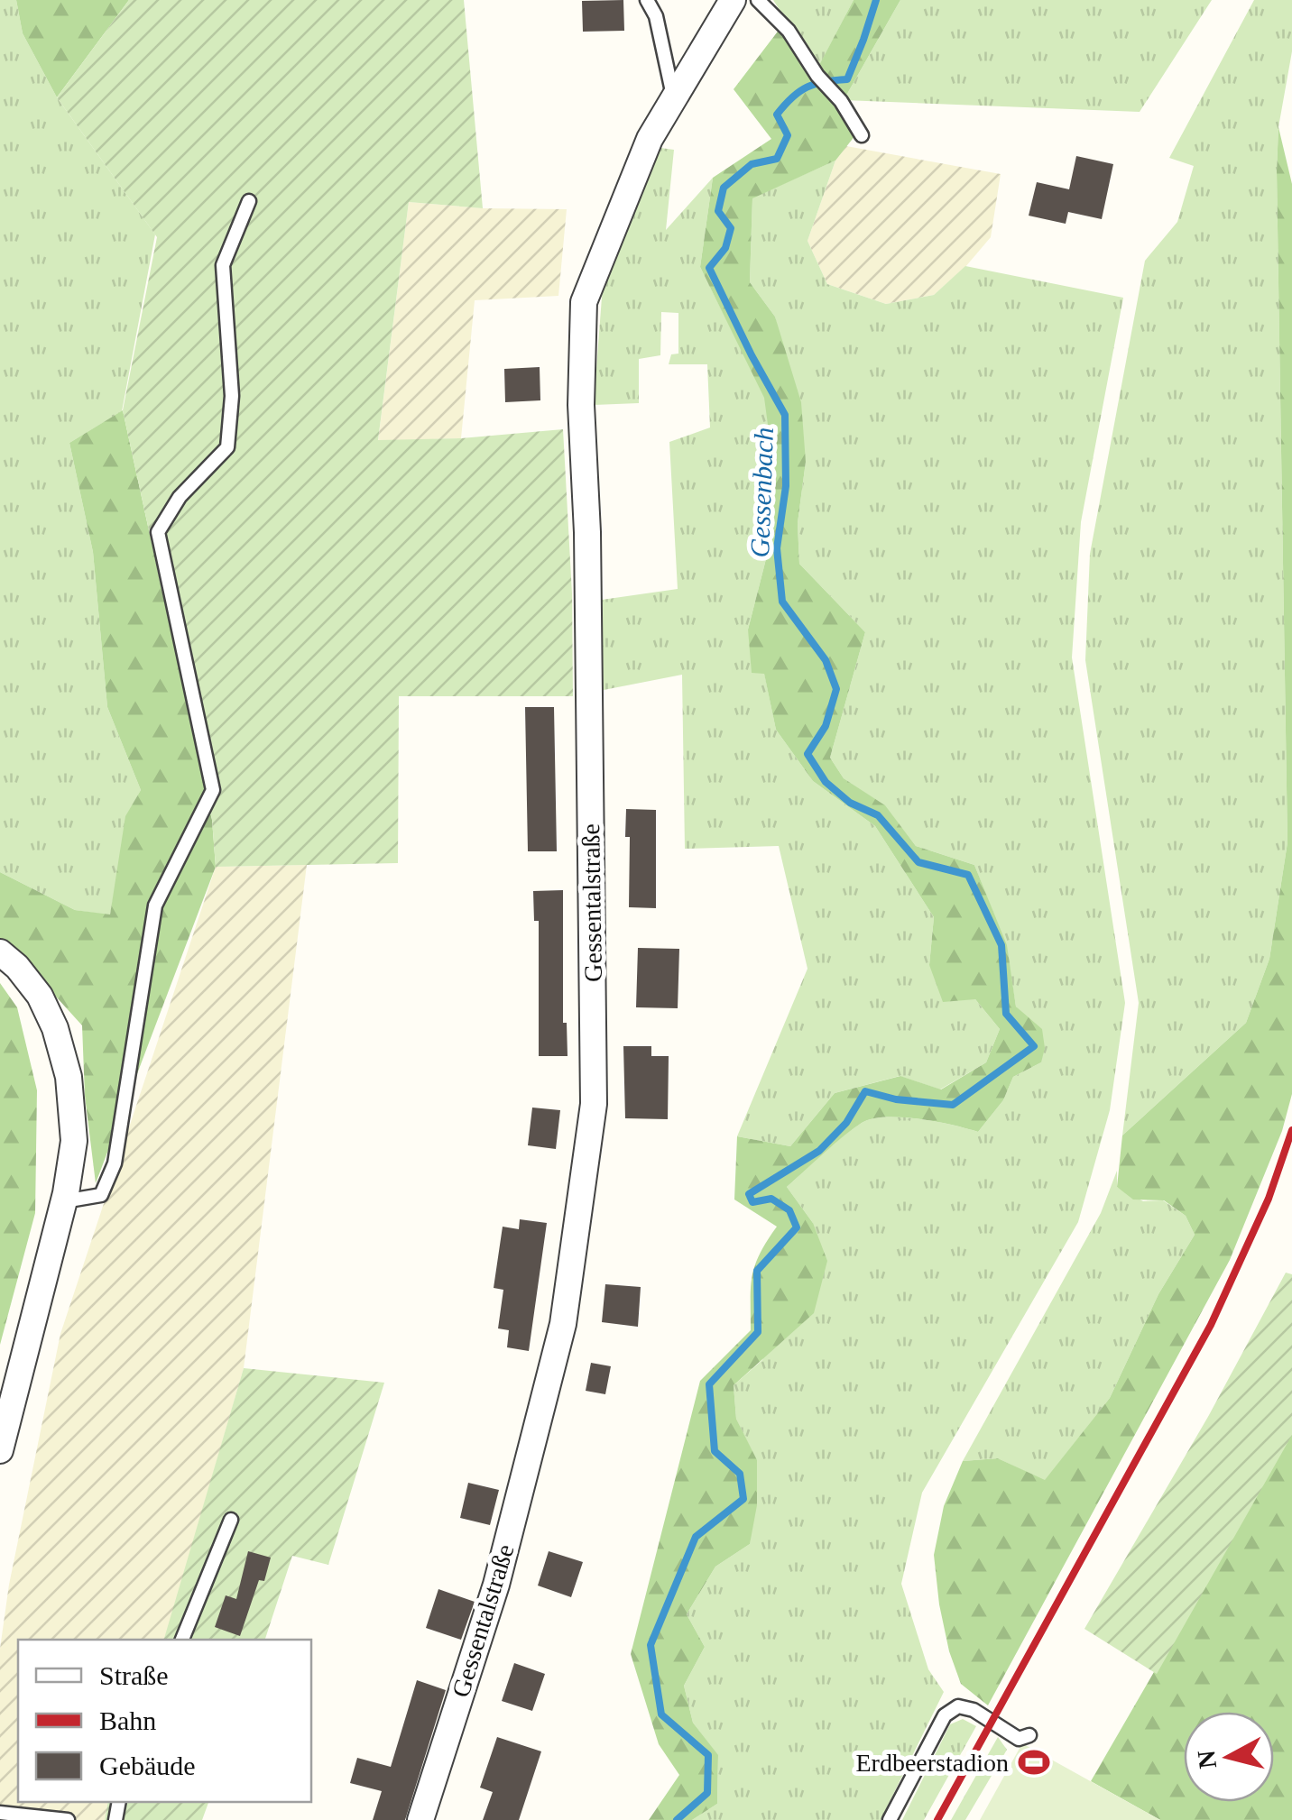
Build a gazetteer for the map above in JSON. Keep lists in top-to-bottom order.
{
  "streets": {
    "street": ["Gessentalstraße"]
  },
  "water": ["Gessenbach"],
  "places": {
    "sports": ["Erdbeerstadion"]
  },
  "legend": ["Straße", "Bahn", "Gebäude"],
  "north": "left"
}
